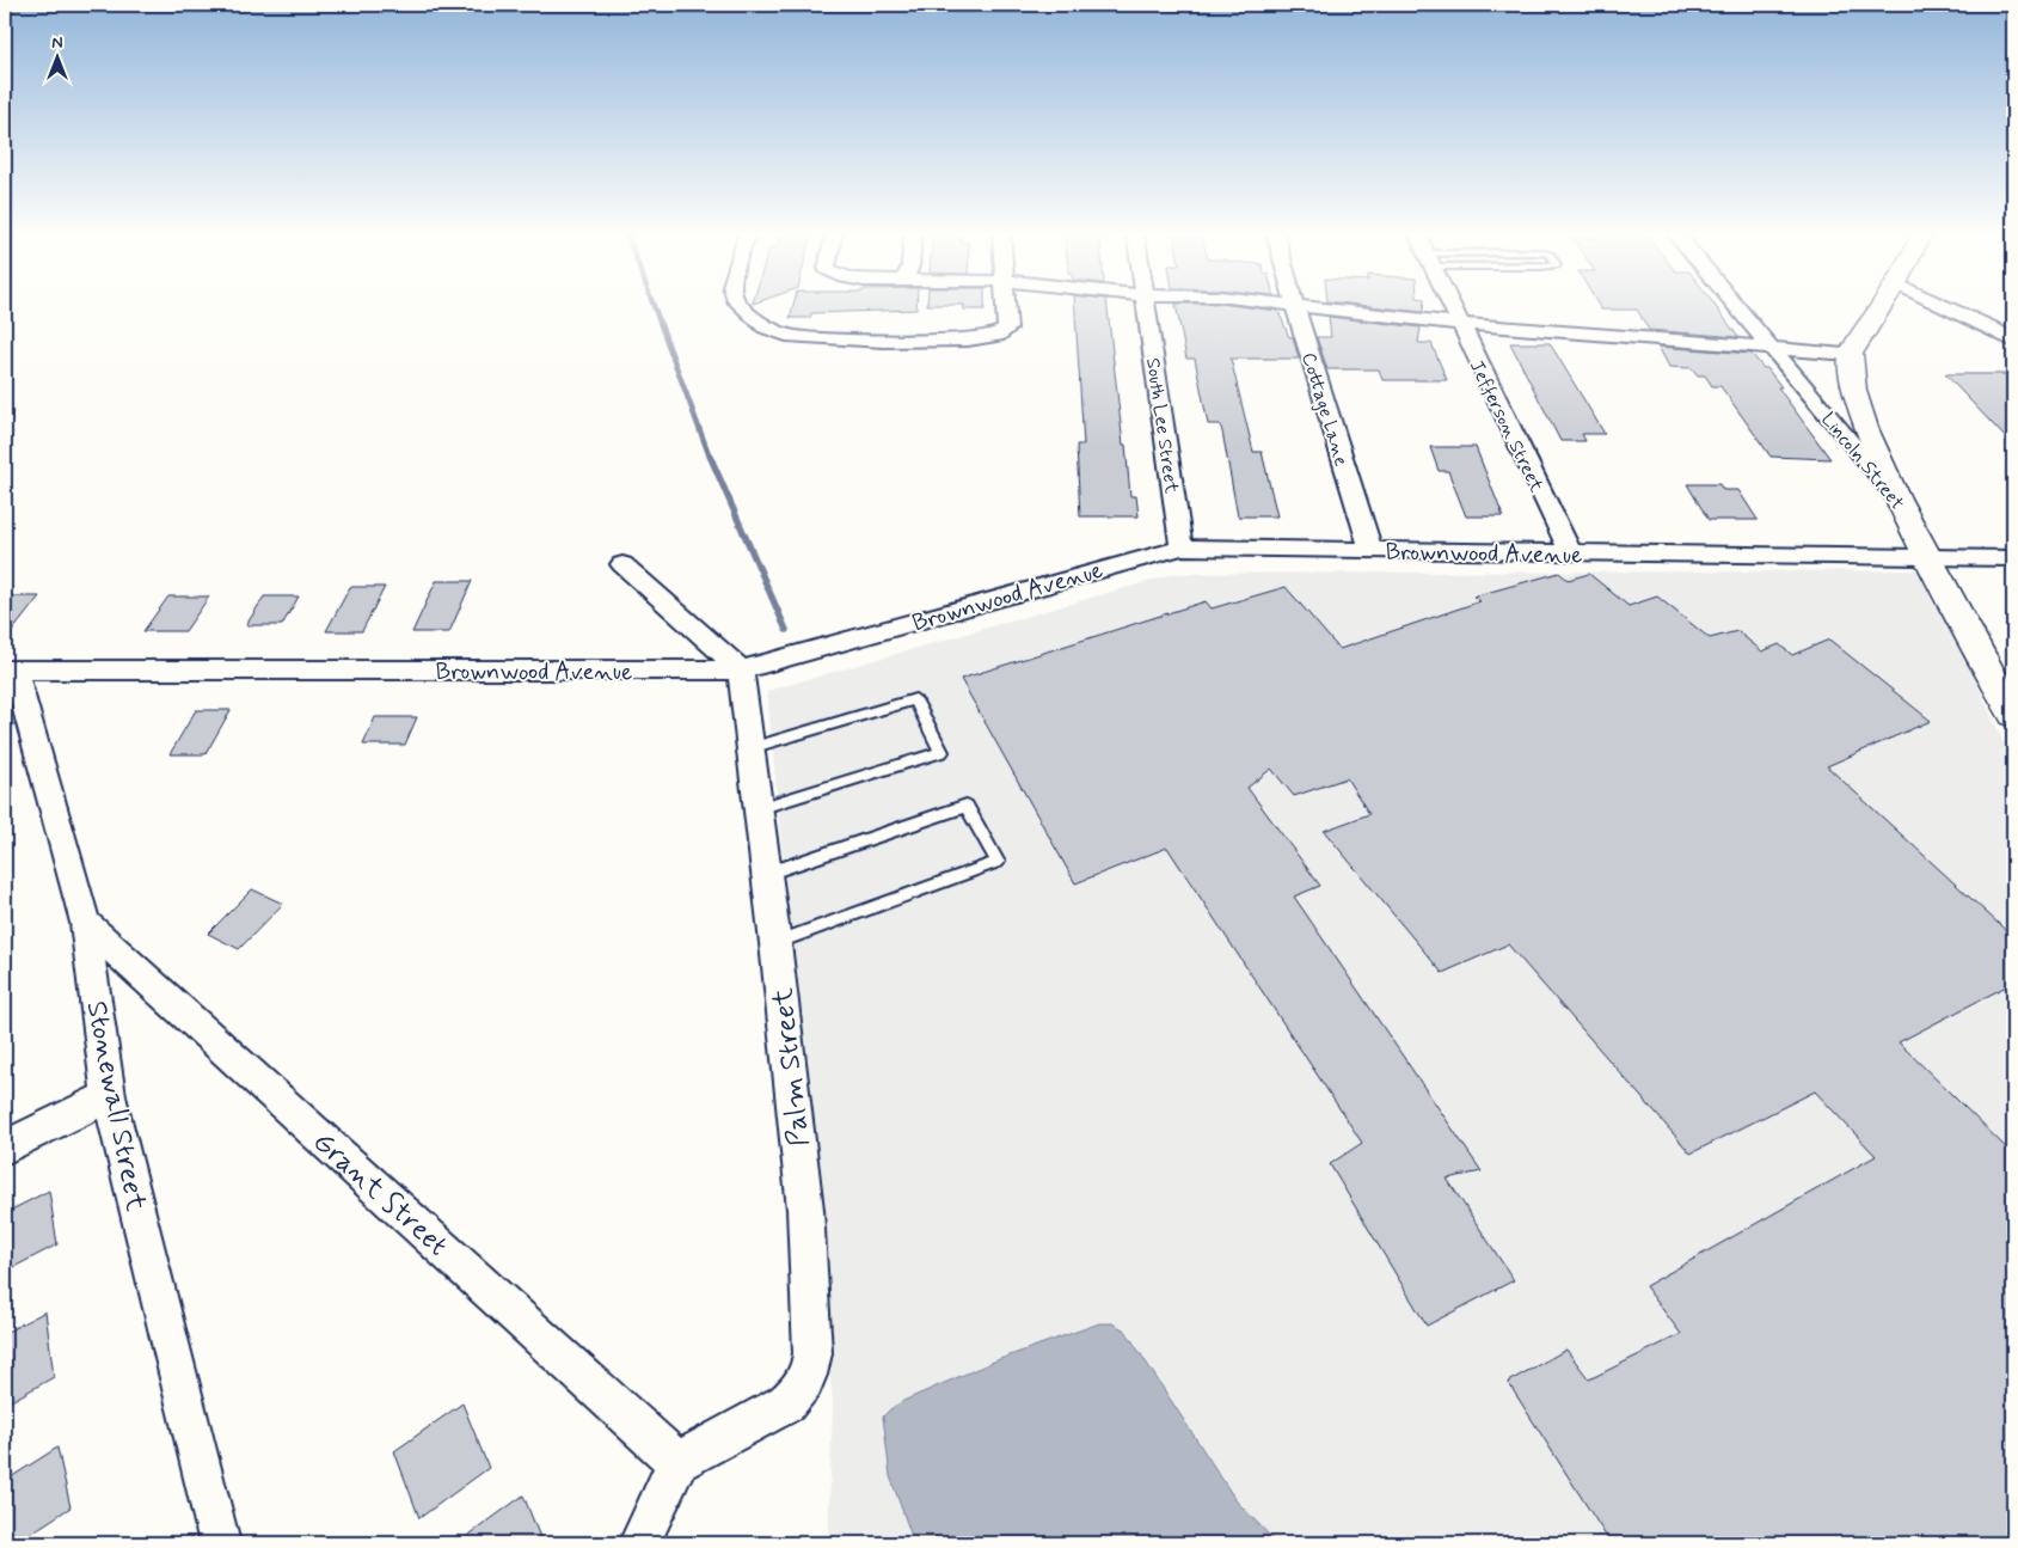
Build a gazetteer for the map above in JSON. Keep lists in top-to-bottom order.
{
  "streets": {
    "street": [
      "Cottage Lane",
      "South Lee Street",
      "Jefferson Street",
      "Lincoln Street",
      "Brownwood Avenue",
      "Palm Street",
      "Stonewall Street",
      "Grant Street"
    ]
  },
  "crossings": [
    ["Cottage Lane", "Brownwood Avenue"],
    ["South Lee Street", "Brownwood Avenue"],
    ["Jefferson Street", "Brownwood Avenue"],
    ["Lincoln Street", "Brownwood Avenue"],
    ["Brownwood Avenue", "Palm Street"],
    ["Brownwood Avenue", "Stonewall Street"],
    ["Palm Street", "Grant Street"],
    ["Stonewall Street", "Grant Street"]
  ],
  "north": "top"
}
